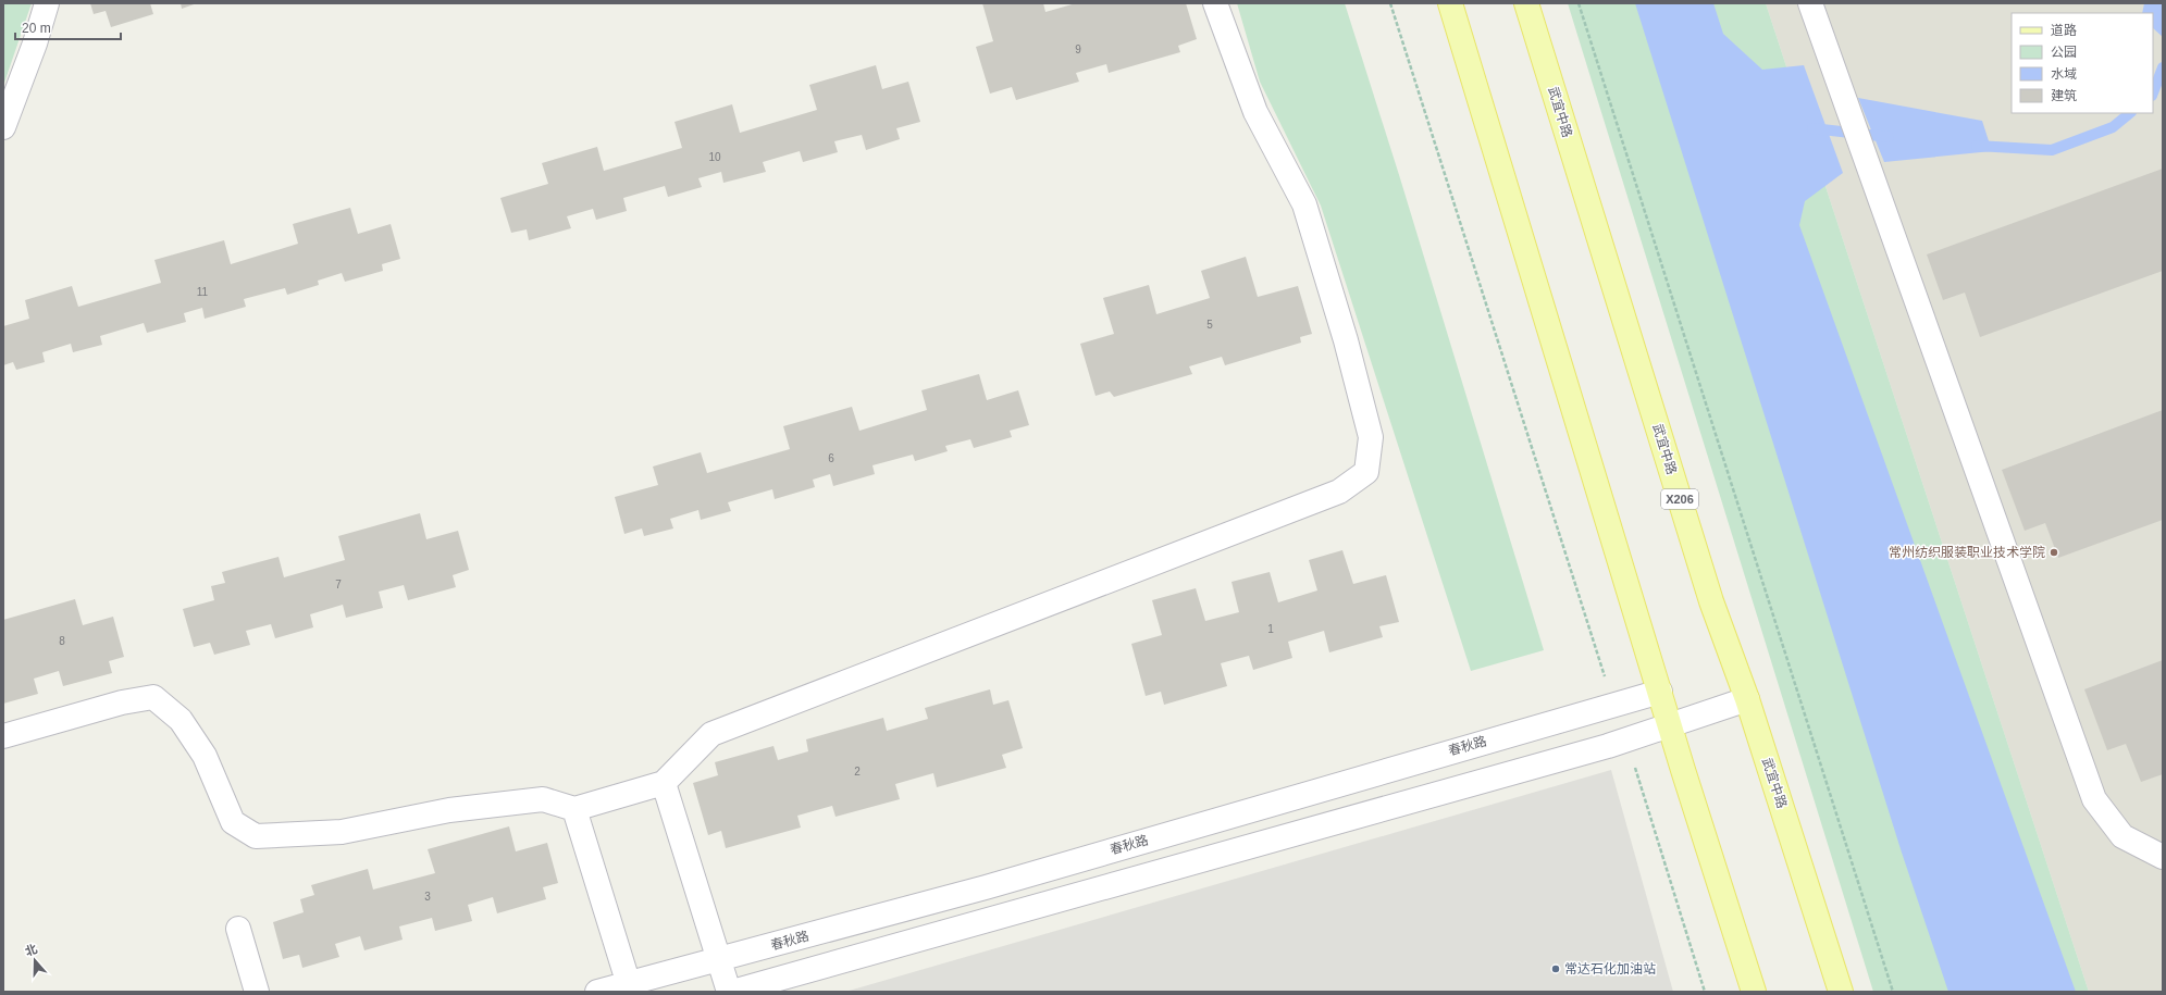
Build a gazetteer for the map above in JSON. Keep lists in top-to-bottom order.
{
  "streets": {
    "main road": ["武宜中路", "X206"],
    "street": ["春秋路"]
  },
  "places": ["常州纺织服装职业技术学院", "常达石化加油站"],
  "house_numbers": [
    "9",
    "10",
    "11",
    "5",
    "6",
    "7",
    "1",
    "8",
    "2",
    "3"
  ],
  "legend": [
    "道路",
    "公园",
    "水域",
    "建筑"
  ],
  "scale_bar": "20 m",
  "north": "top"
}
